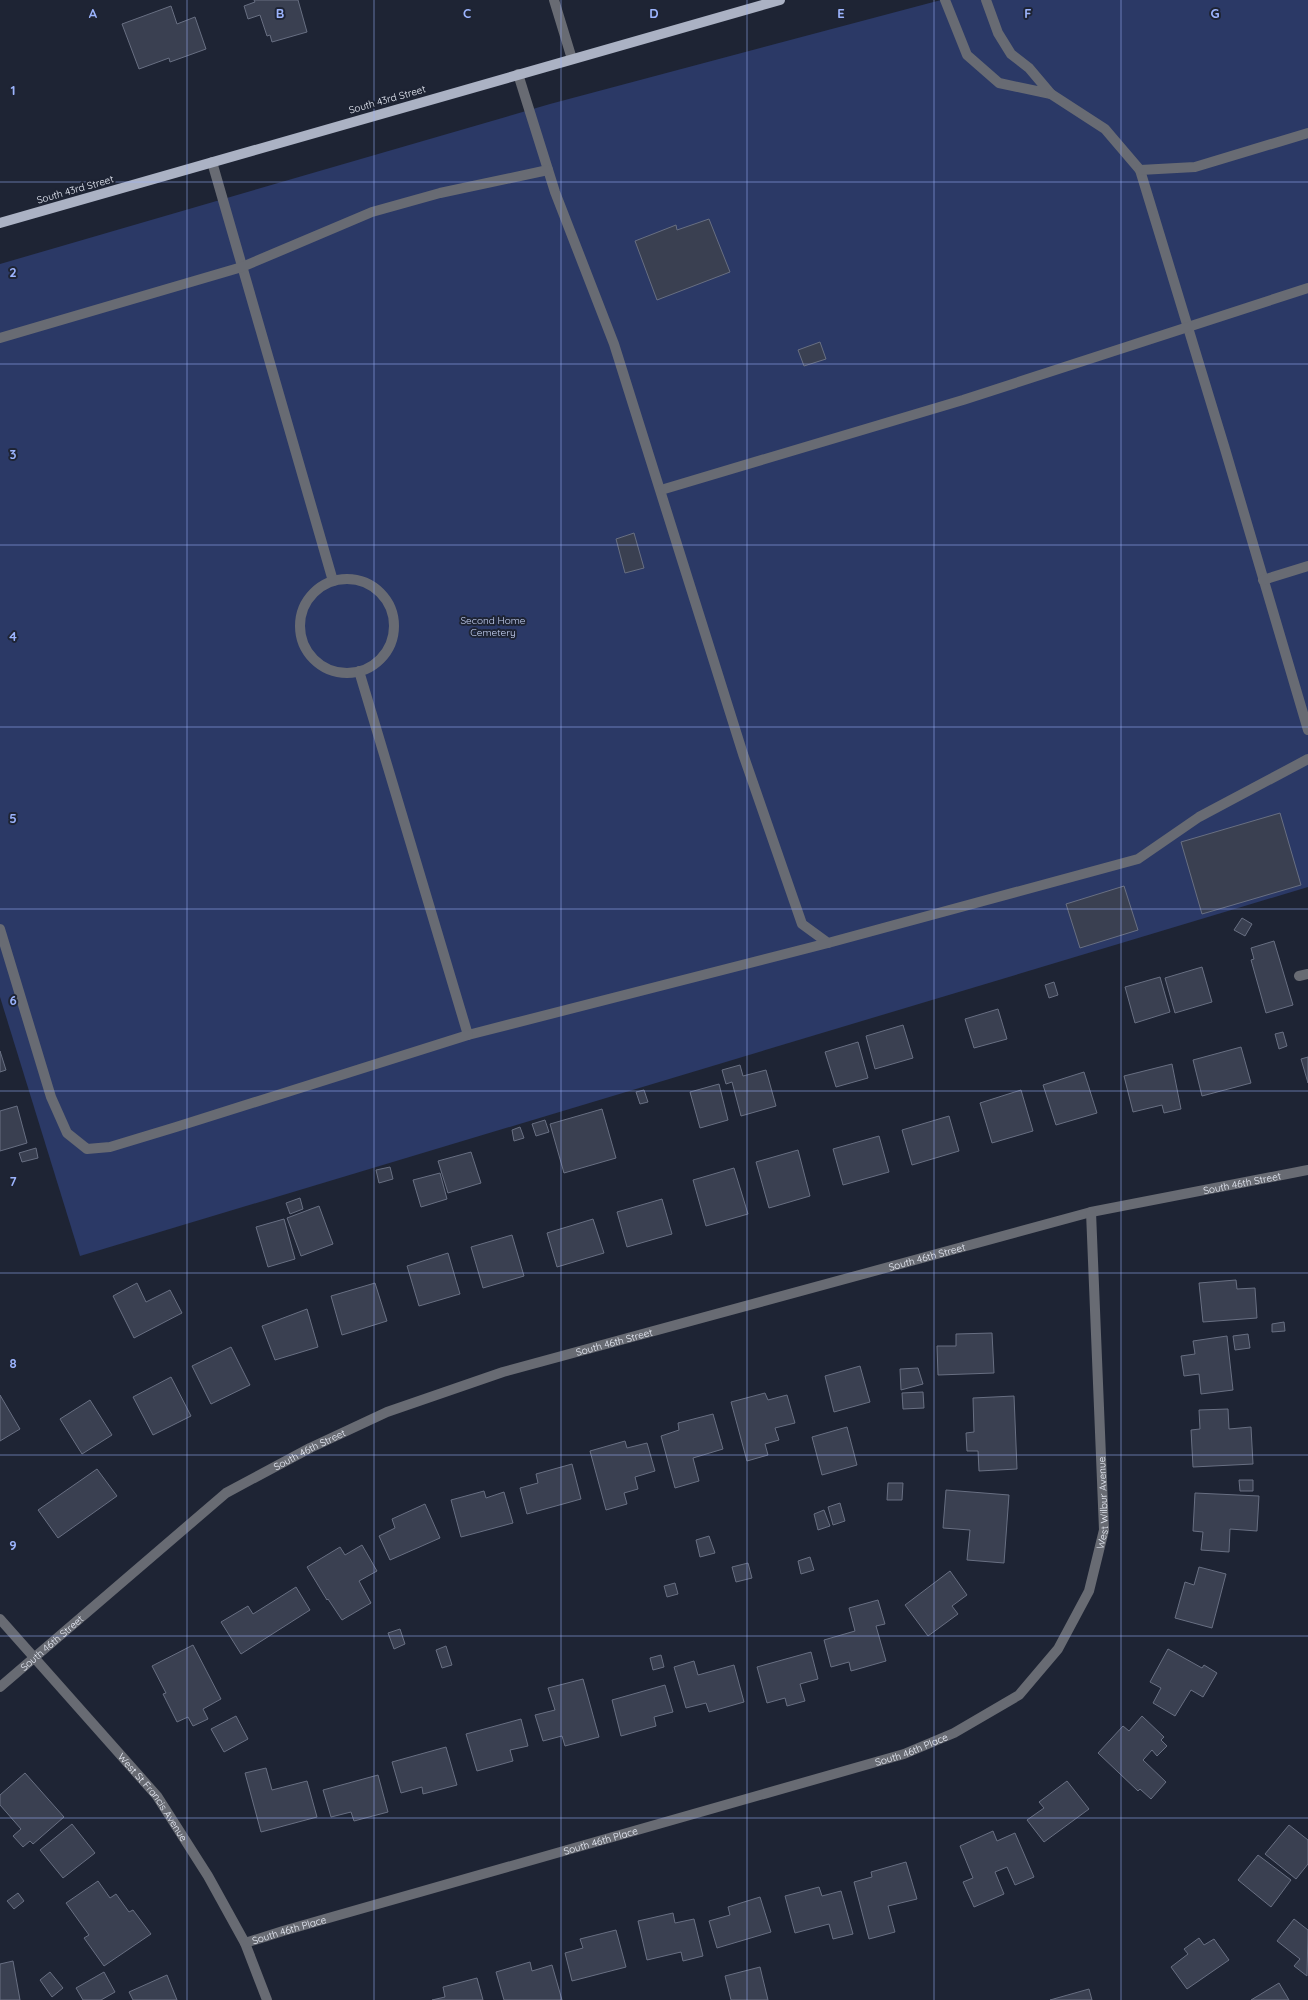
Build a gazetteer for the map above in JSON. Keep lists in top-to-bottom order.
{
  "streets": {
    "main road": ["South 43rd Street"],
    "street": [
      "South 46th Street",
      "West Wilbur Avenue",
      "South 46th Place",
      "West St Francis Avenue"
    ]
  },
  "crossings": [
    ["South 46th Street", "West Wilbur Avenue"],
    ["South 46th Street", "West St Francis Avenue"],
    ["West Wilbur Avenue", "South 46th Place"],
    ["South 46th Place", "West St Francis Avenue"]
  ],
  "parks": ["Second Home Cemetery"],
  "grid": {
    "columns": [
      "A",
      "B",
      "C",
      "D",
      "E",
      "F",
      "G"
    ],
    "rows": [
      "1",
      "2",
      "3",
      "4",
      "5",
      "6",
      "7",
      "8",
      "9"
    ]
  }
}
